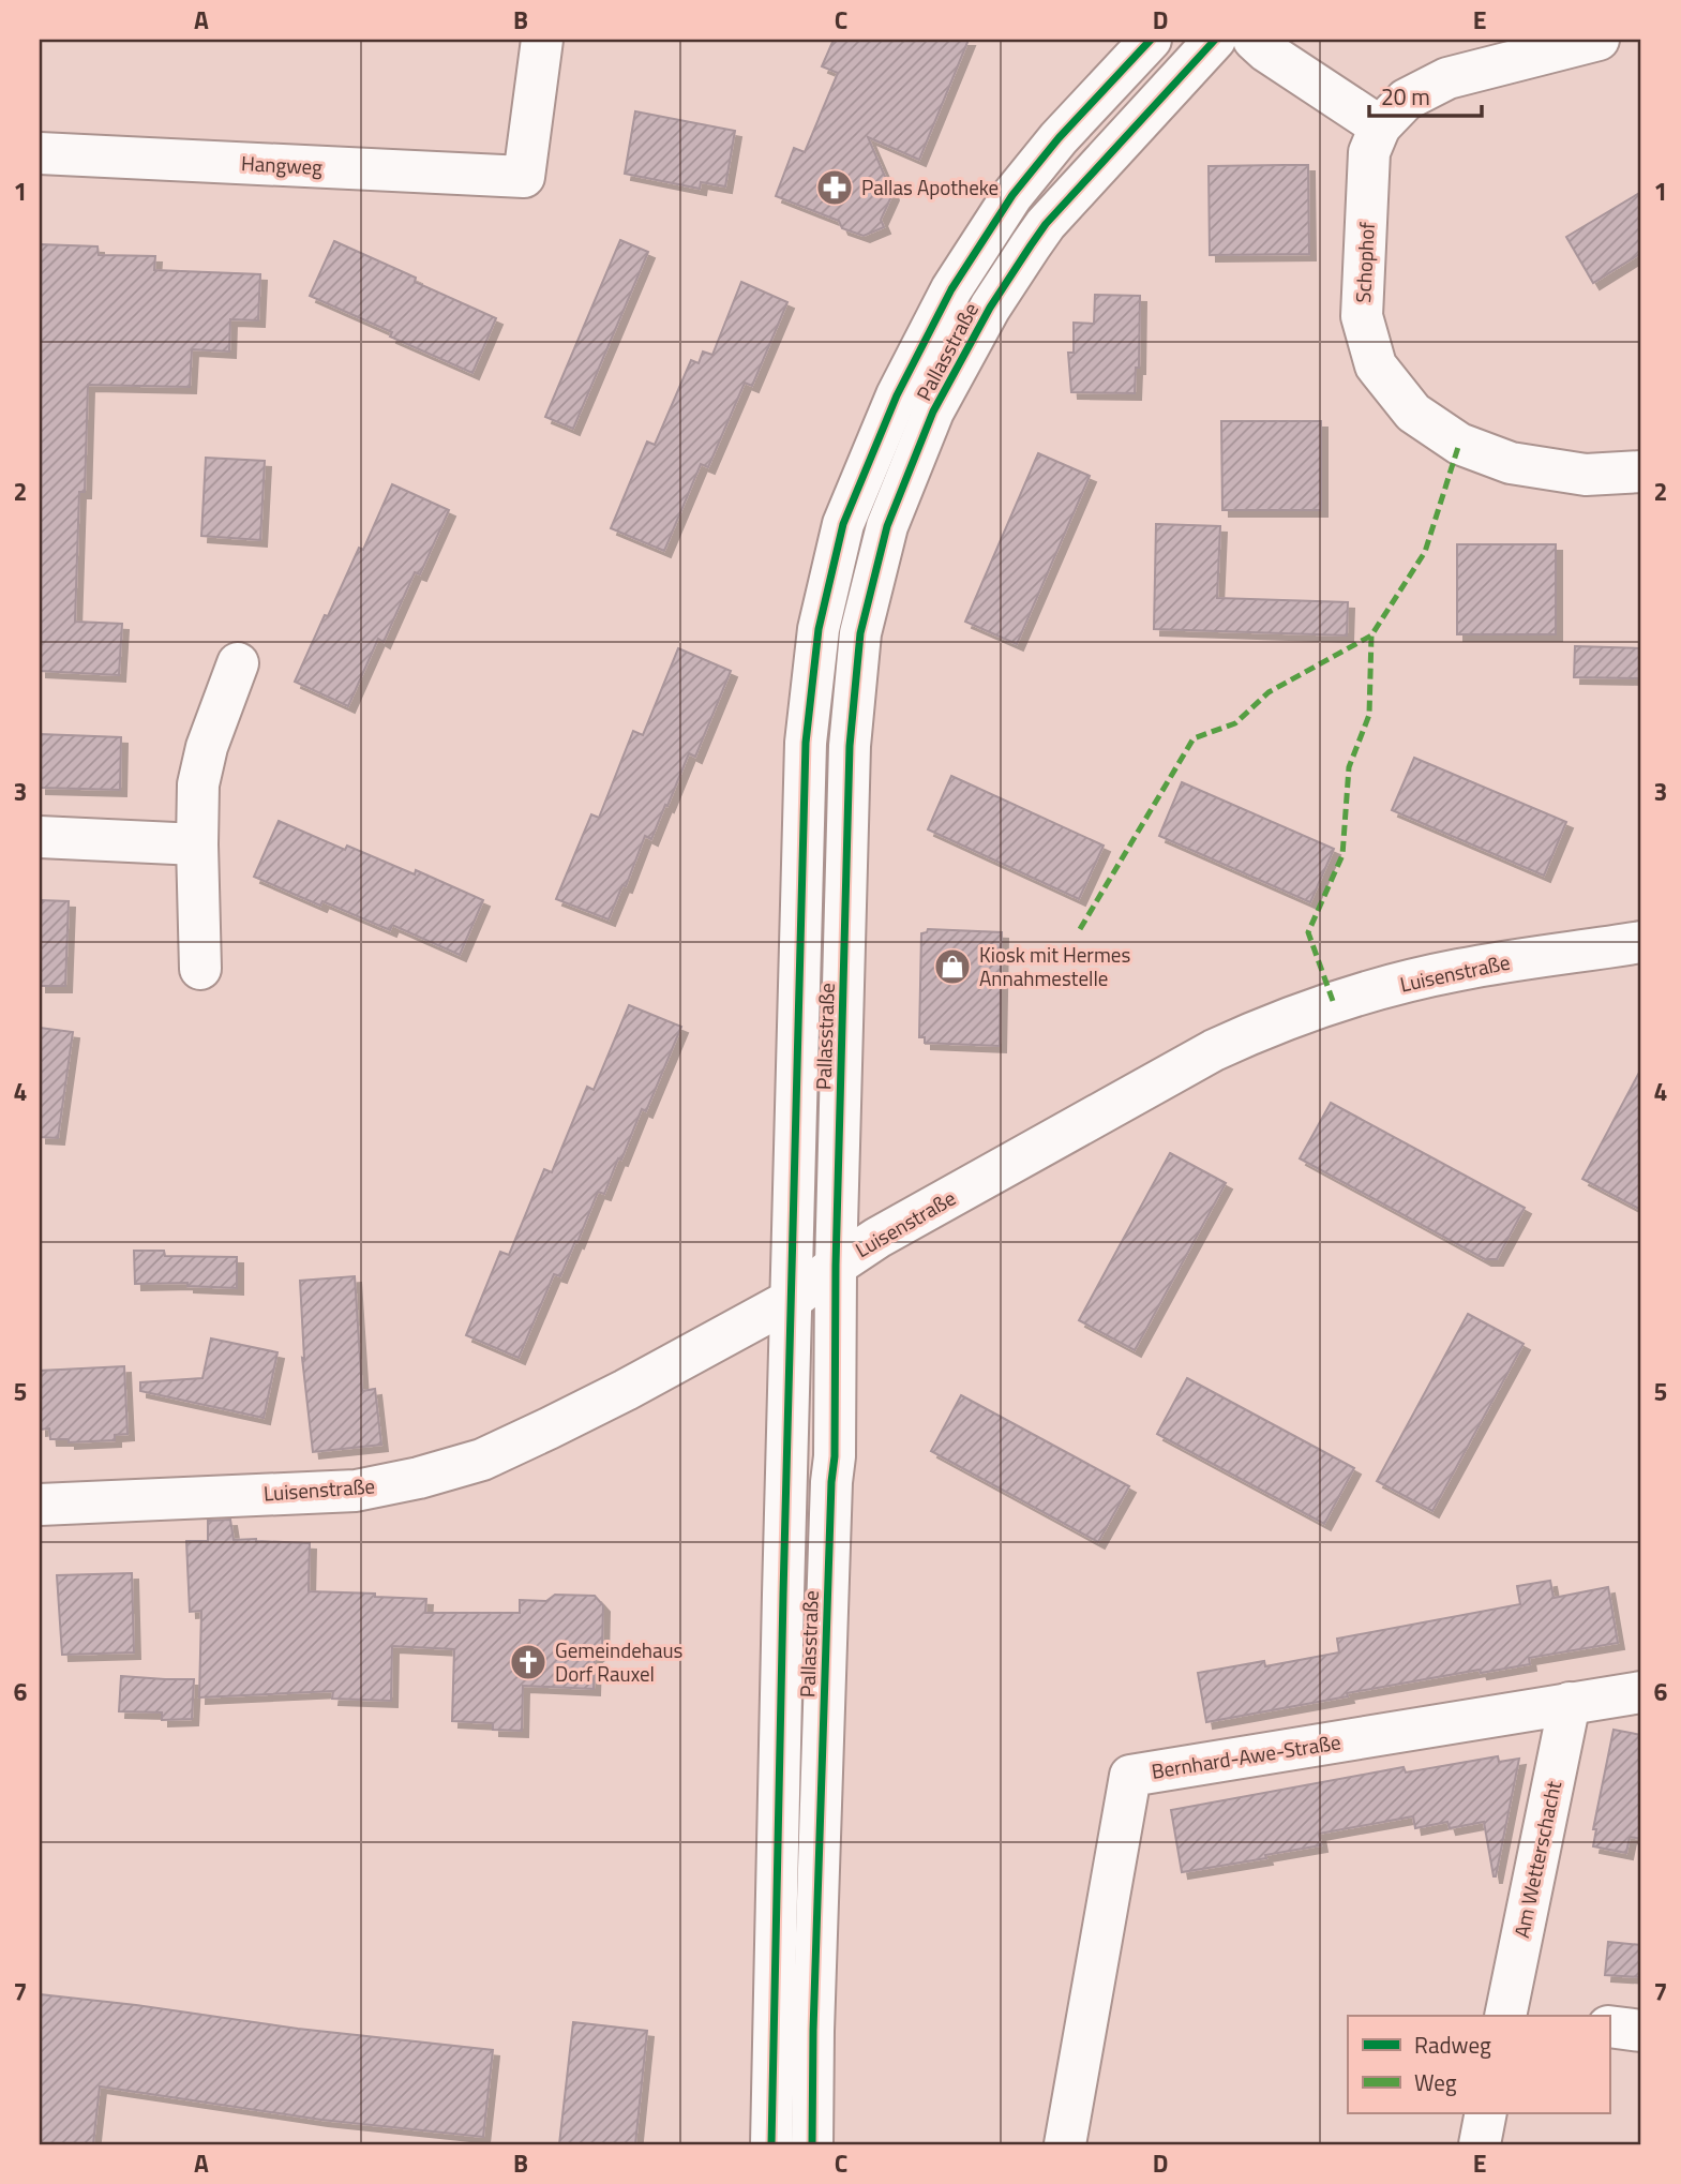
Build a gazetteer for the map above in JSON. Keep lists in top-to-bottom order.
{
  "streets": {
    "street": [
      "Hangweg",
      "Schophof",
      "Pallasstraße",
      "Luisenstraße",
      "Bernhard-Awe-Straße",
      "Am Wetterschacht"
    ]
  },
  "crossings": [
    ["Pallasstraße", "Luisenstraße"],
    ["Bernhard-Awe-Straße", "Am Wetterschacht"]
  ],
  "places": {
    "pharmacy": ["Pallas Apotheke"],
    "shop": ["Kiosk mit Hermes Annahmestelle"],
    "church": ["Gemeindehaus Dorf Rauxel"]
  },
  "legend": ["Radweg", "Weg"],
  "scale_bar": "20 m",
  "grid": {
    "columns": [
      "A",
      "B",
      "C",
      "D",
      "E"
    ],
    "rows": [
      "1",
      "2",
      "3",
      "4",
      "5",
      "6",
      "7"
    ]
  }
}
